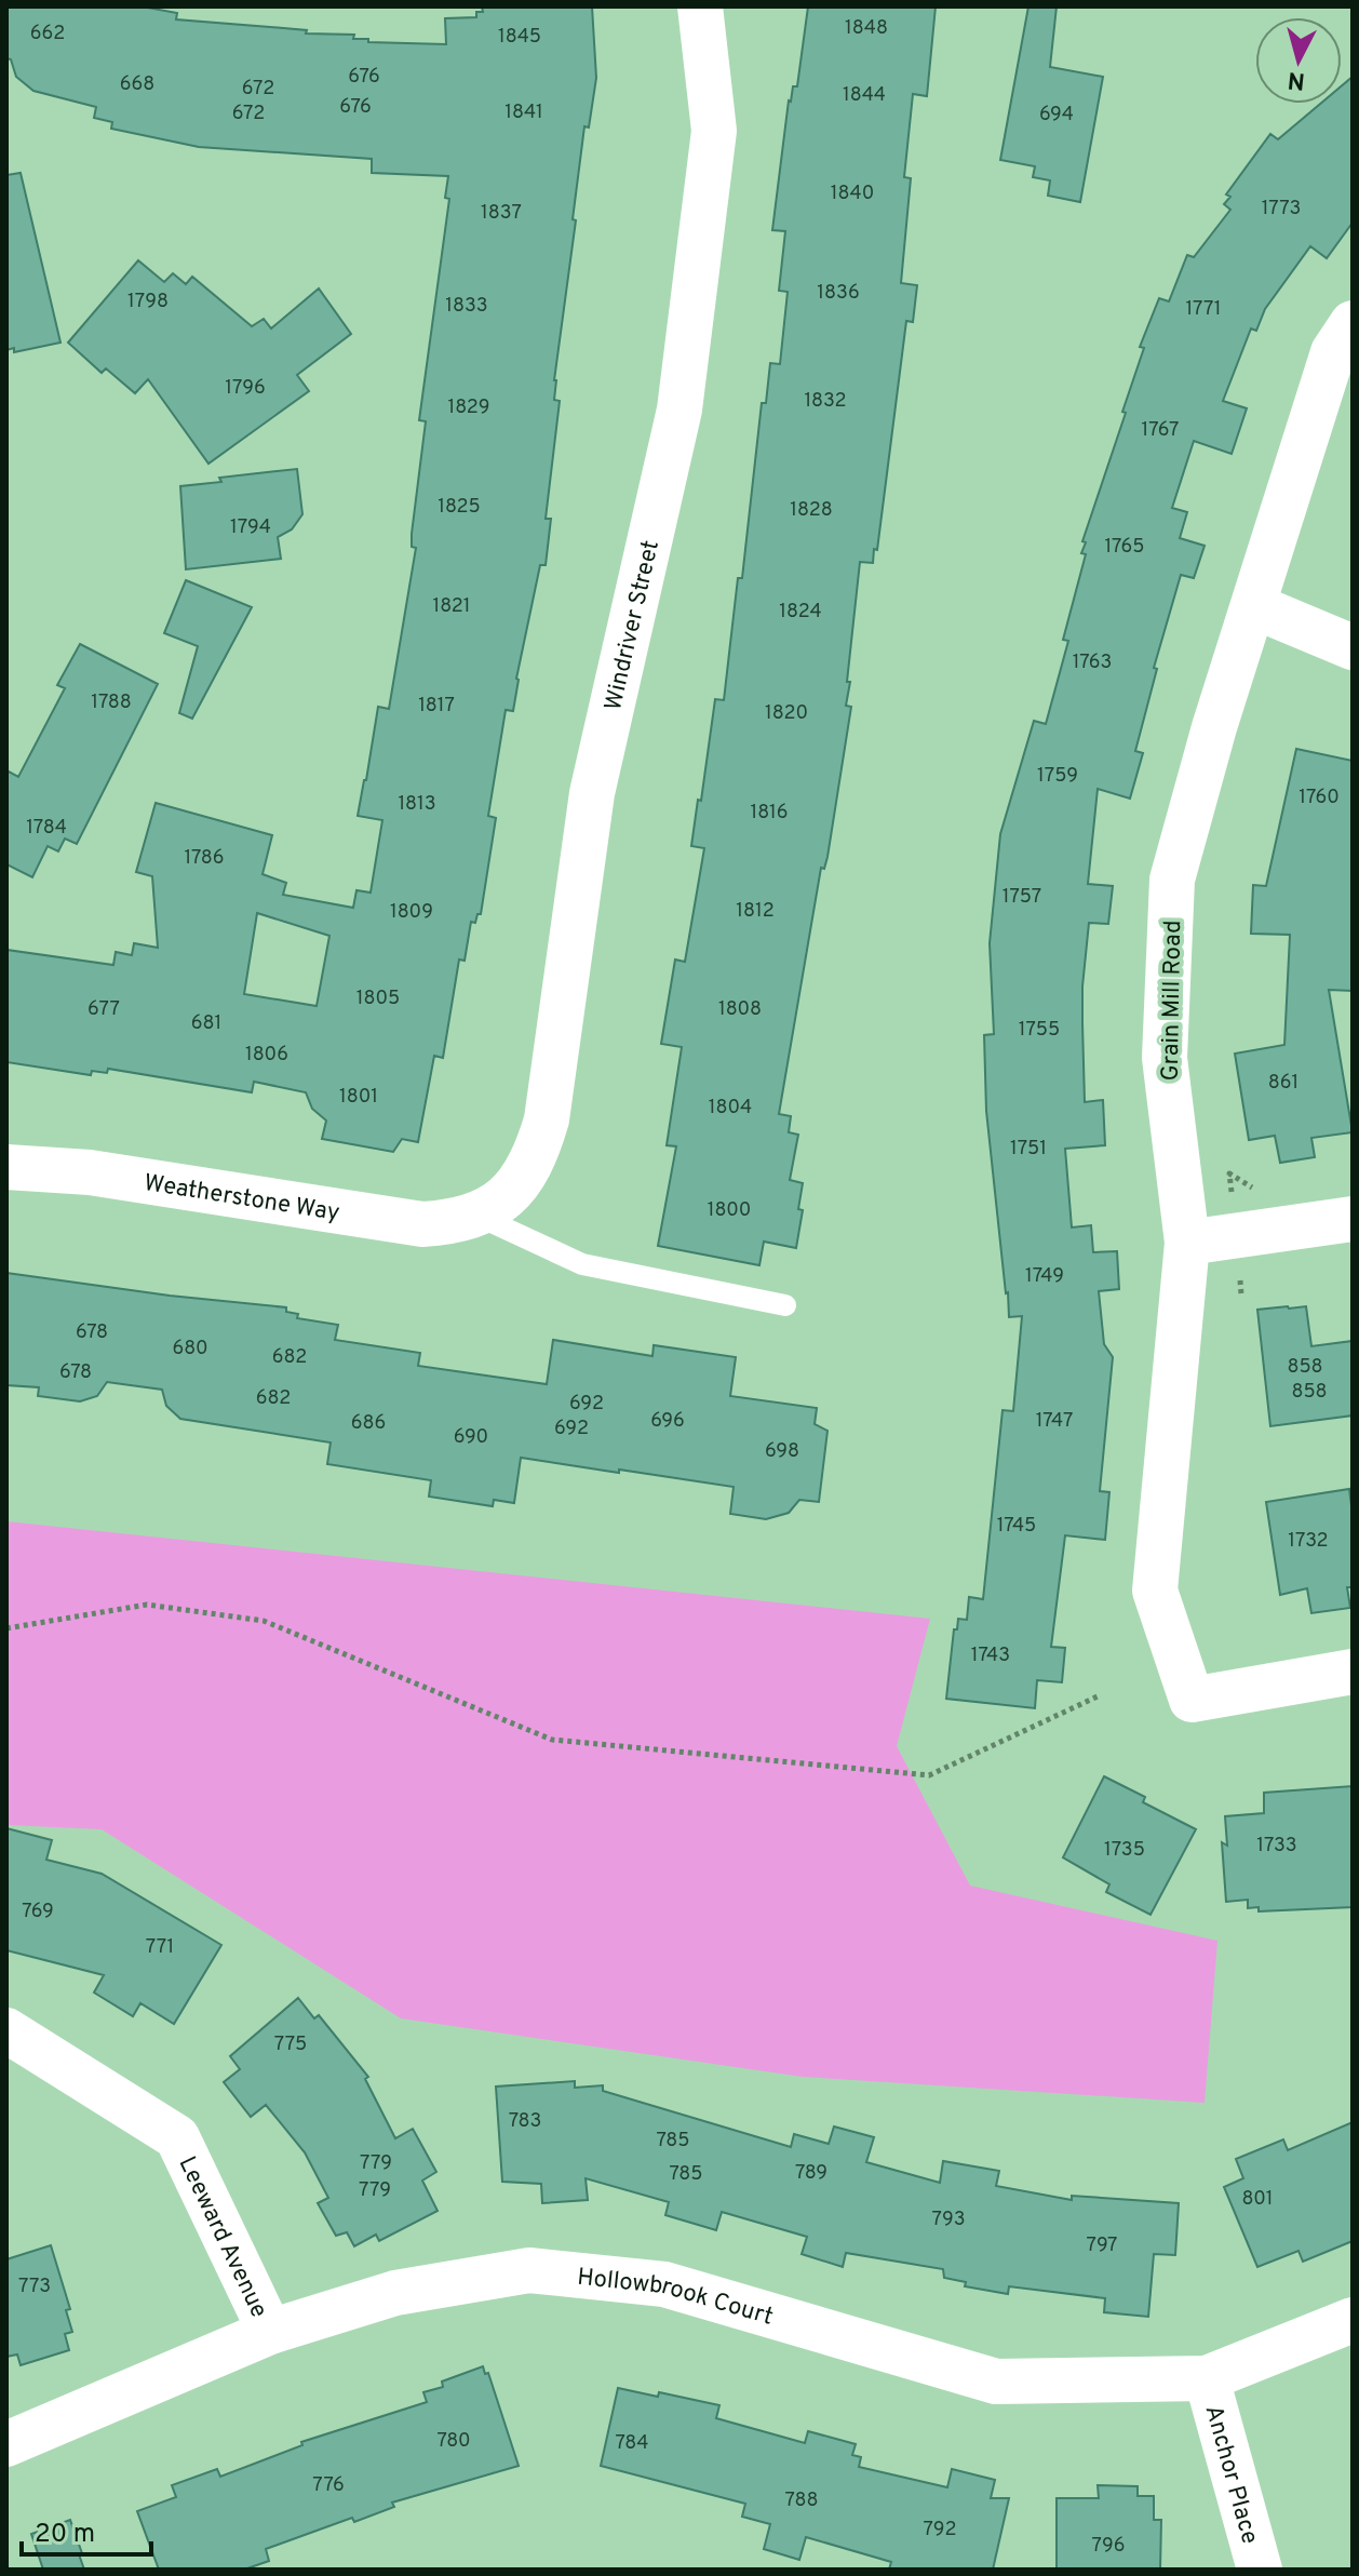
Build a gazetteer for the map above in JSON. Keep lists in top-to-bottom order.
{
  "streets": {
    "street": [
      "Windriver Street",
      "Grain Mill Road",
      "Weatherstone Way",
      "Leeward Avenue",
      "Hollowbrook Court",
      "Anchor Place"
    ]
  },
  "crossings": [
    ["Windriver Street", "Weatherstone Way"],
    ["Leeward Avenue", "Hollowbrook Court"],
    ["Hollowbrook Court", "Anchor Place"]
  ],
  "house_numbers": [
    "1848",
    "662",
    "1845",
    "676",
    "668",
    "672",
    "1844",
    "676",
    "1841",
    "672",
    "694",
    "1840",
    "1773",
    "1837",
    "1836",
    "1798",
    "1833",
    "1771",
    "1796",
    "1832",
    "1829",
    "1767",
    "1825",
    "1828",
    "1794",
    "1765",
    "1821",
    "1824",
    "1763",
    "1788",
    "1817",
    "1820",
    "1759",
    "1760",
    "1813",
    "1816",
    "1784",
    "1786",
    "1757",
    "1812",
    "1809",
    "1805",
    "677",
    "1808",
    "681",
    "1755",
    "1806",
    "861",
    "1801",
    "1804",
    "1751",
    "1800",
    "1749",
    "678",
    "680",
    "682",
    "858",
    "678",
    "858",
    "682",
    "692",
    "696",
    "1747",
    "686",
    "692",
    "690",
    "698",
    "1745",
    "1732",
    "1743",
    "1733",
    "1735",
    "769",
    "771",
    "775",
    "783",
    "785",
    "779",
    "789",
    "785",
    "779",
    "801",
    "793",
    "797",
    "773",
    "780",
    "784",
    "776",
    "788",
    "792",
    "796"
  ],
  "scale_bar": "20 m",
  "north": "bottom"
}
